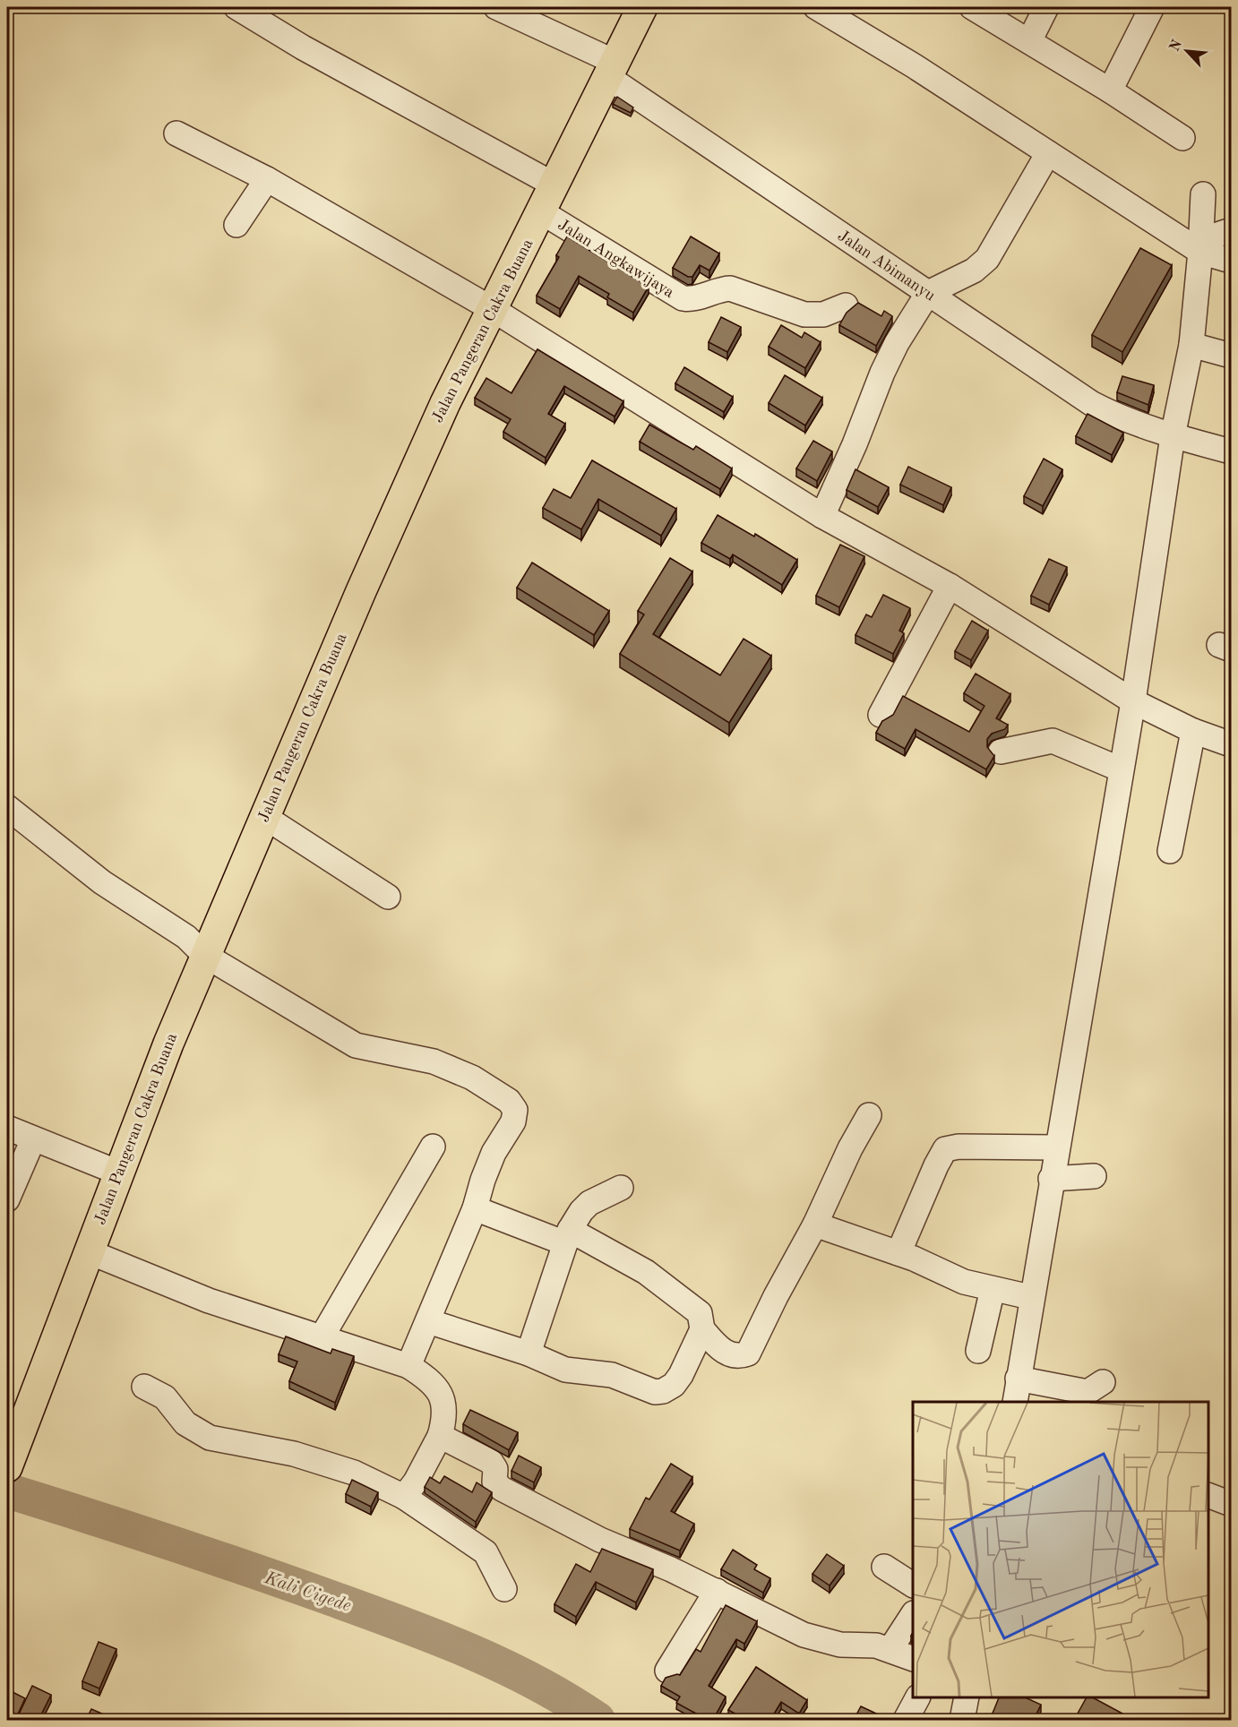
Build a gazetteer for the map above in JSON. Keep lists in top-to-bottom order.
{
  "streets": {
    "main road": ["Jalan Pangeran Cakra Buana"],
    "street": ["Jalan Angkawijaya", "Jalan Abimanyu"]
  },
  "crossings": [
    ["Jalan Angkawijaya", "Jalan Pangeran Cakra Buana"],
    ["Jalan Abimanyu", "Jalan Pangeran Cakra Buana"]
  ],
  "water": ["Kali Cigede"],
  "north": "top left"
}
